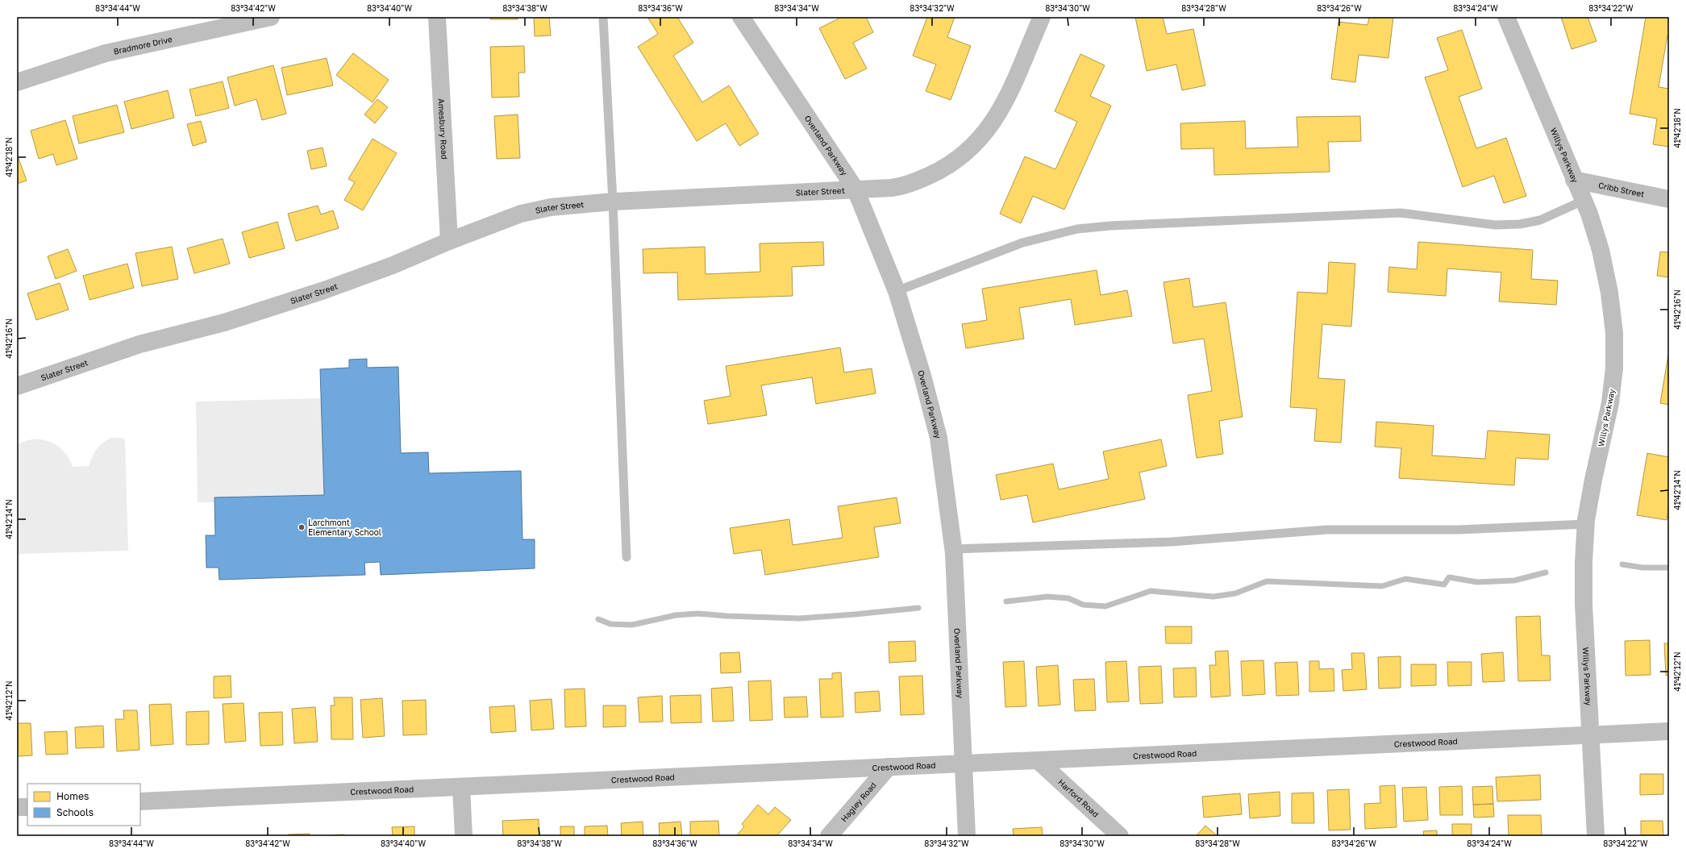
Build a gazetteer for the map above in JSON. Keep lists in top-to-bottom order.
{
  "streets": {
    "street": [
      "Bradmore Drive",
      "Amesbury Road",
      "Overland Parkway",
      "Willys Parkway",
      "Cribb Street",
      "Slater Street",
      "Crestwood Road",
      "Harford Road",
      "Hagley Road"
    ]
  },
  "crossings": [
    ["Amesbury Road", "Slater Street"],
    ["Overland Parkway", "Slater Street"],
    ["Overland Parkway", "Crestwood Road"],
    ["Willys Parkway", "Cribb Street"],
    ["Willys Parkway", "Crestwood Road"],
    ["Crestwood Road", "Harford Road"],
    ["Crestwood Road", "Hagley Road"]
  ],
  "places": ["Larchmont Elementary School"],
  "legend": ["Homes", "Schools"],
  "coordinates": [
    "83°34'44\"W",
    "83°34'42\"W",
    "83°34'40\"W",
    "83°34'38\"W",
    "83°34'36\"W",
    "83°34'34\"W",
    "83°34'32\"W",
    "83°34'30\"W",
    "83°34'28\"W",
    "83°34'26\"W",
    "83°34'24\"W",
    "83°34'22\"W",
    "41°42'18\"N",
    "41°42'16\"N",
    "41°42'14\"N",
    "41°42'12\"N"
  ]
}
